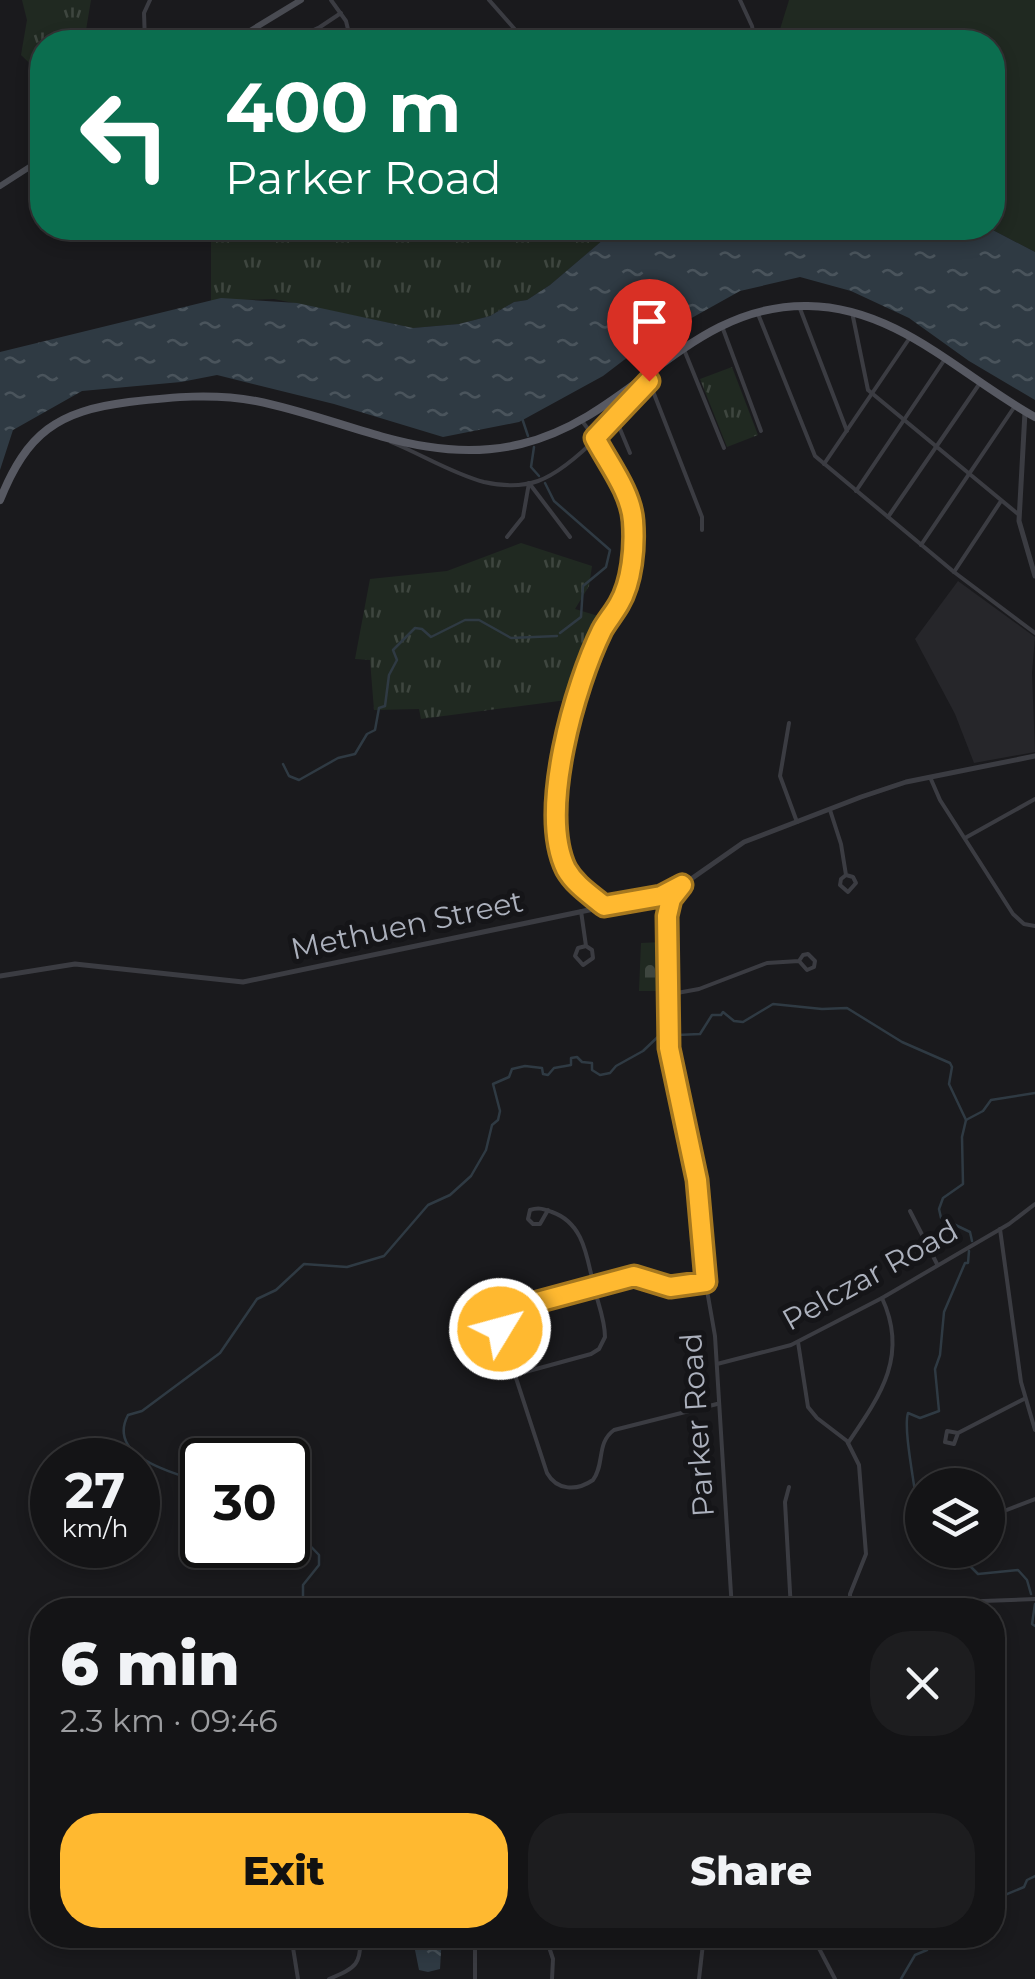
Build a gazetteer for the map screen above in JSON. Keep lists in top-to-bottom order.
{
  "streets": {
    "street": ["Methuen Street", "Pelczar Road", "Parker Road"]
  },
  "crossings": [
    ["Methuen Street", "Parker Road"],
    ["Pelczar Road", "Parker Road"]
  ],
  "page": {
    "turn": ["400 m", "Parker Road"],
    "speed": "27 km/h",
    "limit": "30",
    "heading": ["6 min", "2.3 km · 09:46"],
    "buttons": ["Exit", "Share"]
  }
}
